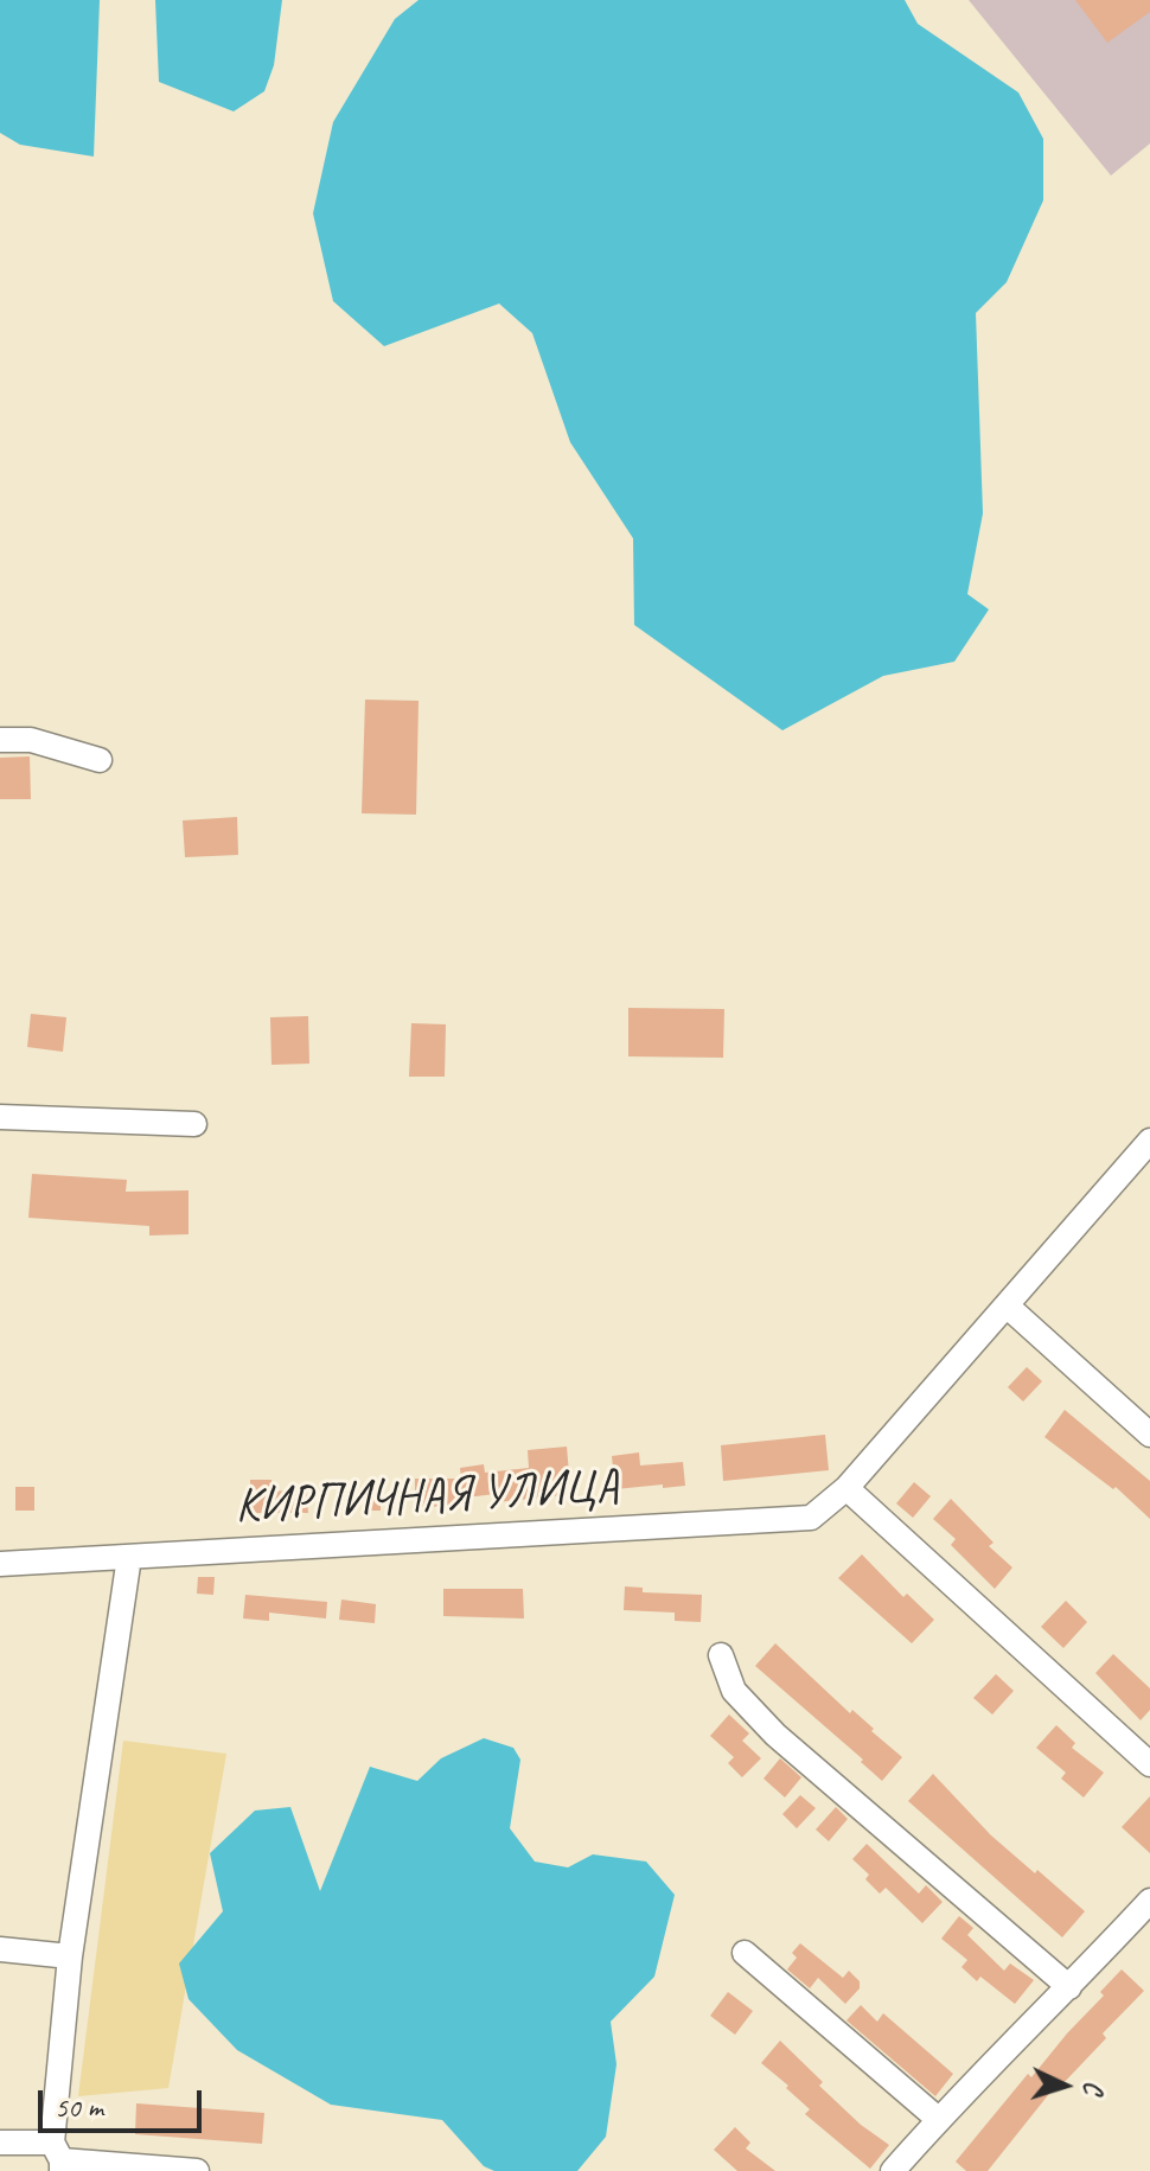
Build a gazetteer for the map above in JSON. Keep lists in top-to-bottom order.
{
  "streets": {
    "street": ["КИРПИЧНАЯ УЛИЦА"]
  },
  "scale_bar": "50 m",
  "north": "right"
}
